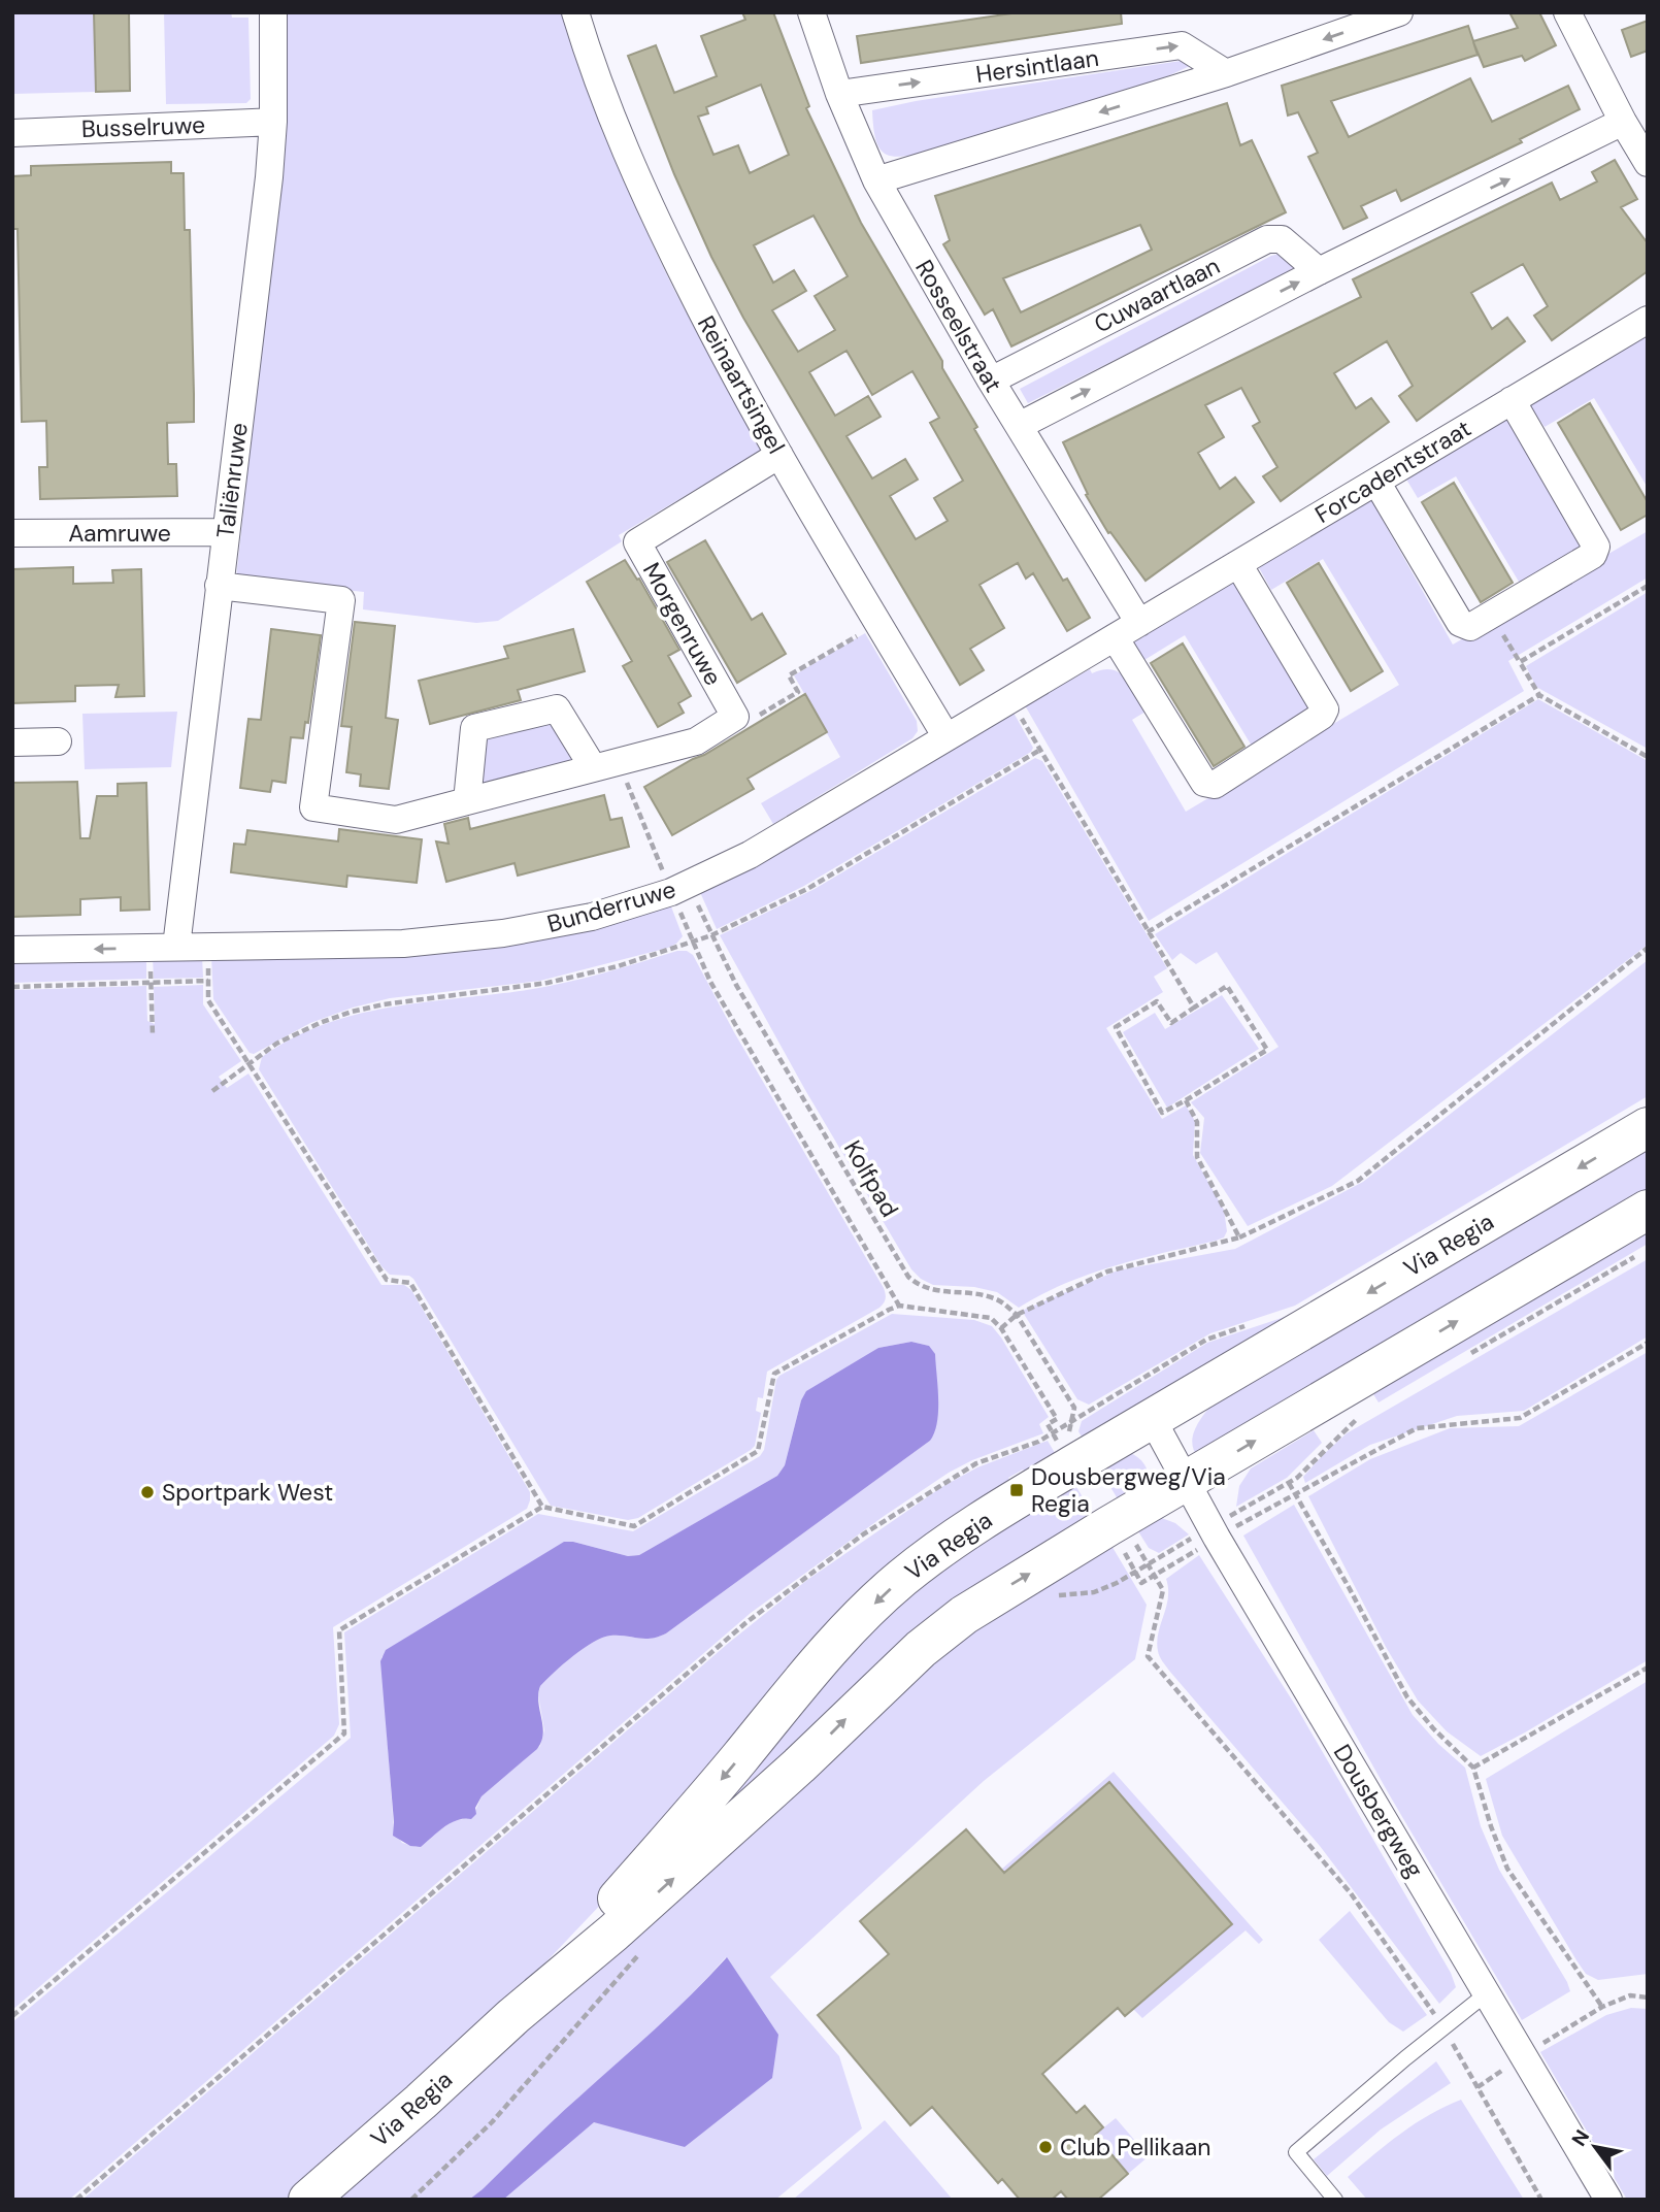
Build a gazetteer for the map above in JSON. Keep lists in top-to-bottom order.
{
  "streets": {
    "main road": ["Via Regia"],
    "street": [
      "Hersintlaan",
      "Busselruwe",
      "Cuwaartlaan",
      "Rosseelstraat",
      "Reinaartsingel",
      "Forcadentstraat",
      "Taliënruwe",
      "Aamruwe",
      "Morgenruwe",
      "Bunderruwe",
      "Dousbergweg"
    ],
    "path": ["Kolfpad"]
  },
  "crossings": [
    ["Hersintlaan", "Rosseelstraat"],
    ["Busselruwe", "Taliënruwe"],
    ["Cuwaartlaan", "Rosseelstraat"],
    ["Rosseelstraat", "Forcadentstraat"],
    ["Rosseelstraat", "Bunderruwe"],
    ["Reinaartsingel", "Morgenruwe"],
    ["Reinaartsingel", "Bunderruwe"],
    ["Forcadentstraat", "Bunderruwe"],
    ["Taliënruwe", "Aamruwe"],
    ["Taliënruwe", "Bunderruwe"],
    ["Bunderruwe", "Kolfpad"],
    ["Via Regia", "Dousbergweg"]
  ],
  "places": {
    "transit": ["Dousbergweg/Via Regia"],
    "other": ["Sportpark West", "Club Pellikaan"]
  },
  "north": "top left"
}
